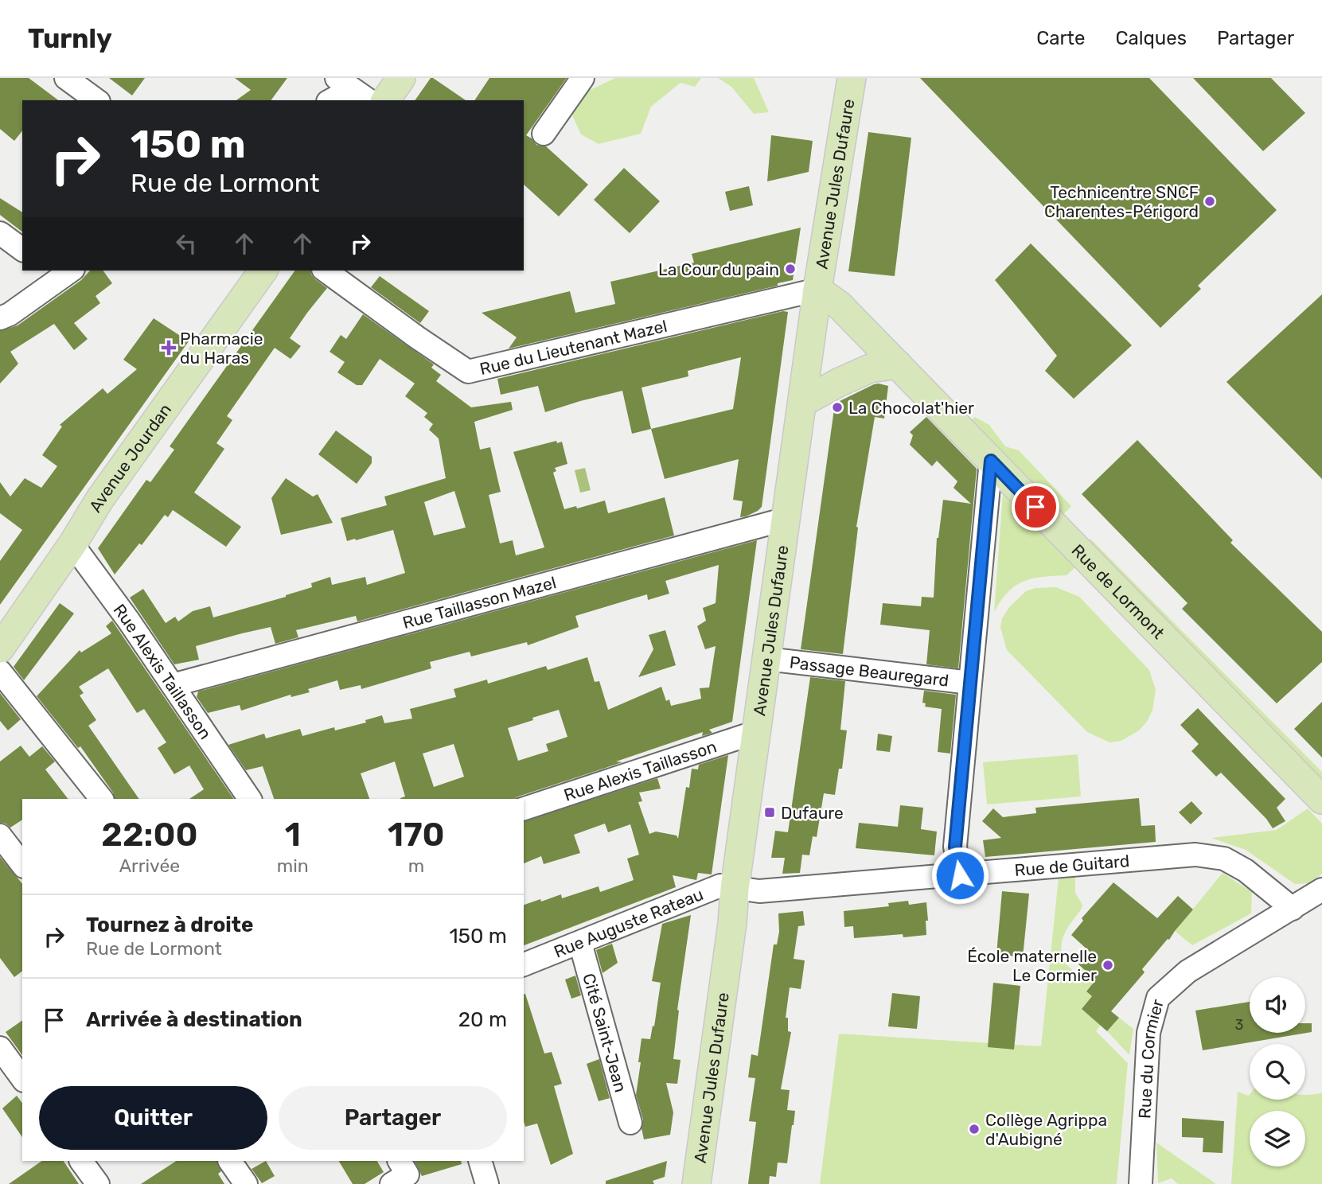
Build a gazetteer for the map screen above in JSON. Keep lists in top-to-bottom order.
{
  "streets": {
    "main road": ["Avenue Jules Dufaure", "Avenue Jourdan", "Rue de Lormont"],
    "street": [
      "Rue du Lieutenant Mazel",
      "Rue Taillasson Mazel",
      "Passage Beauregard",
      "Rue Alexis Taillasson",
      "Rue de Guitard",
      "Rue Auguste Rateau",
      "Cité Saint-Jean",
      "Rue du Cormier"
    ]
  },
  "crossings": [
    ["Avenue Jules Dufaure", "Rue du Lieutenant Mazel"],
    ["Avenue Jules Dufaure", "Rue de Lormont"],
    ["Avenue Jules Dufaure", "Rue Taillasson Mazel"],
    ["Avenue Jules Dufaure", "Passage Beauregard"],
    ["Avenue Jules Dufaure", "Rue Alexis Taillasson"],
    ["Avenue Jules Dufaure", "Rue de Guitard"],
    ["Avenue Jules Dufaure", "Rue Auguste Rateau"],
    ["Rue du Lieutenant Mazel", "Rue de Lormont"],
    ["Avenue Jourdan", "Rue Alexis Taillasson"],
    ["Rue Taillasson Mazel", "Rue Alexis Taillasson"],
    ["Rue de Guitard", "Rue Auguste Rateau"],
    ["Rue de Guitard", "Rue du Cormier"],
    ["Rue Auguste Rateau", "Cité Saint-Jean"]
  ],
  "places": {
    "other": [
      "Technicentre SNCF Charentes-Périgord",
      "La Cour du pain",
      "La Chocolat'hier",
      "École maternelle Le Cormier",
      "Collège Agrippa d'Aubigné"
    ],
    "health": ["Pharmacie du Haras"],
    "transit": ["Dufaure"]
  },
  "house_numbers": ["3"],
  "page": {
    "header": "Turnly",
    "nav": ["Carte", "Calques", "Partager"],
    "turn": ["150 m", "Rue de Lormont"],
    "eta": [
      "22:00",
      "Arrivée",
      "1",
      "min",
      "170",
      "m"
    ],
    "list": [
      {
        "name": "Tournez à droite",
        "note": "Rue de Lormont",
        "value": "150 m"
      },
      {
        "name": "Arrivée à destination",
        "value": "20 m"
      }
    ],
    "buttons": ["Quitter", "Partager"]
  }
}
